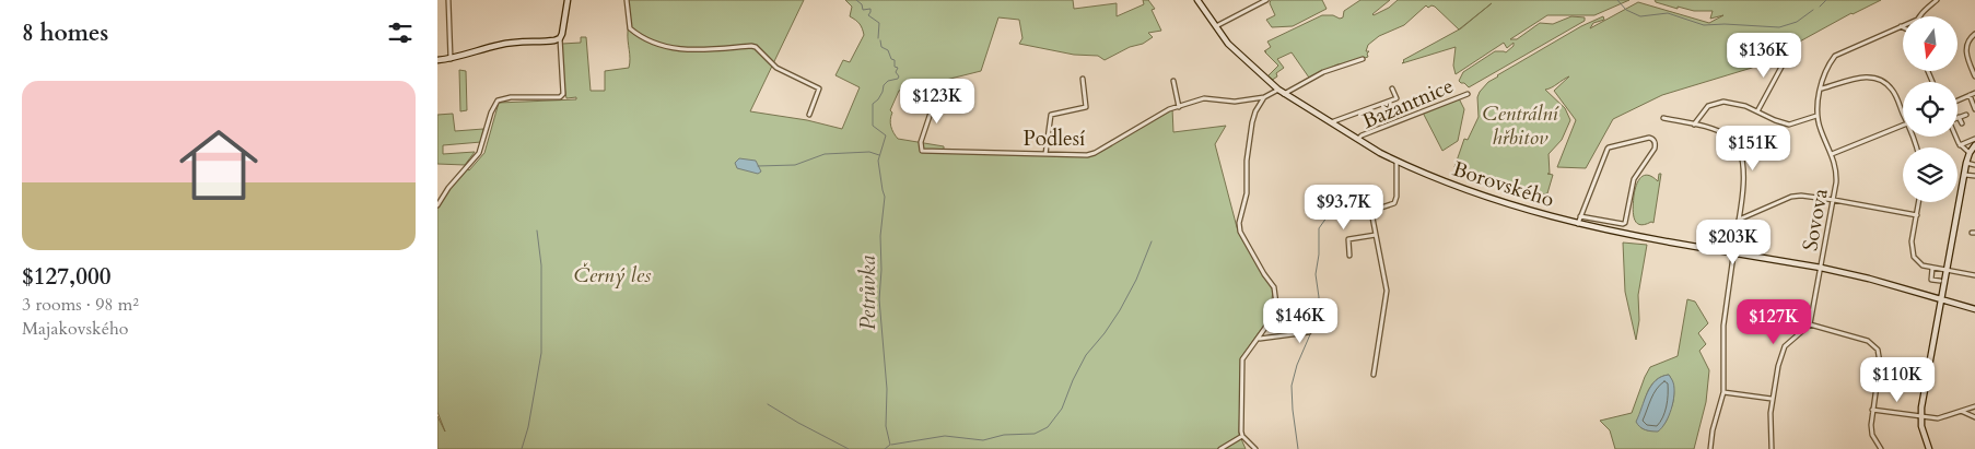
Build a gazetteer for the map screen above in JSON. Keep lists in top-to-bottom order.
{
  "streets": {
    "main road": ["Borovského"],
    "street": ["Bažantnice", "Podlesí", "Sovova"]
  },
  "crossings": [
    ["Bažantnice", "Borovského"],
    ["Podlesí", "Borovského"],
    ["Borovského", "Sovova"]
  ],
  "water": ["Petrůvka"],
  "parks": ["Centrální hřbitov", "Černý les"],
  "north": "bottom",
  "page": {
    "heading": "8 homes",
    "price": [
      "$136K",
      "$123K",
      "$151K",
      "$93.7K",
      "$203K",
      "$146K",
      "$127K",
      "$110K"
    ],
    "list": [
      {
        "name": "$127,000",
        "note": "3 rooms · 98 m² · Majakovského"
      }
    ]
  }
}
